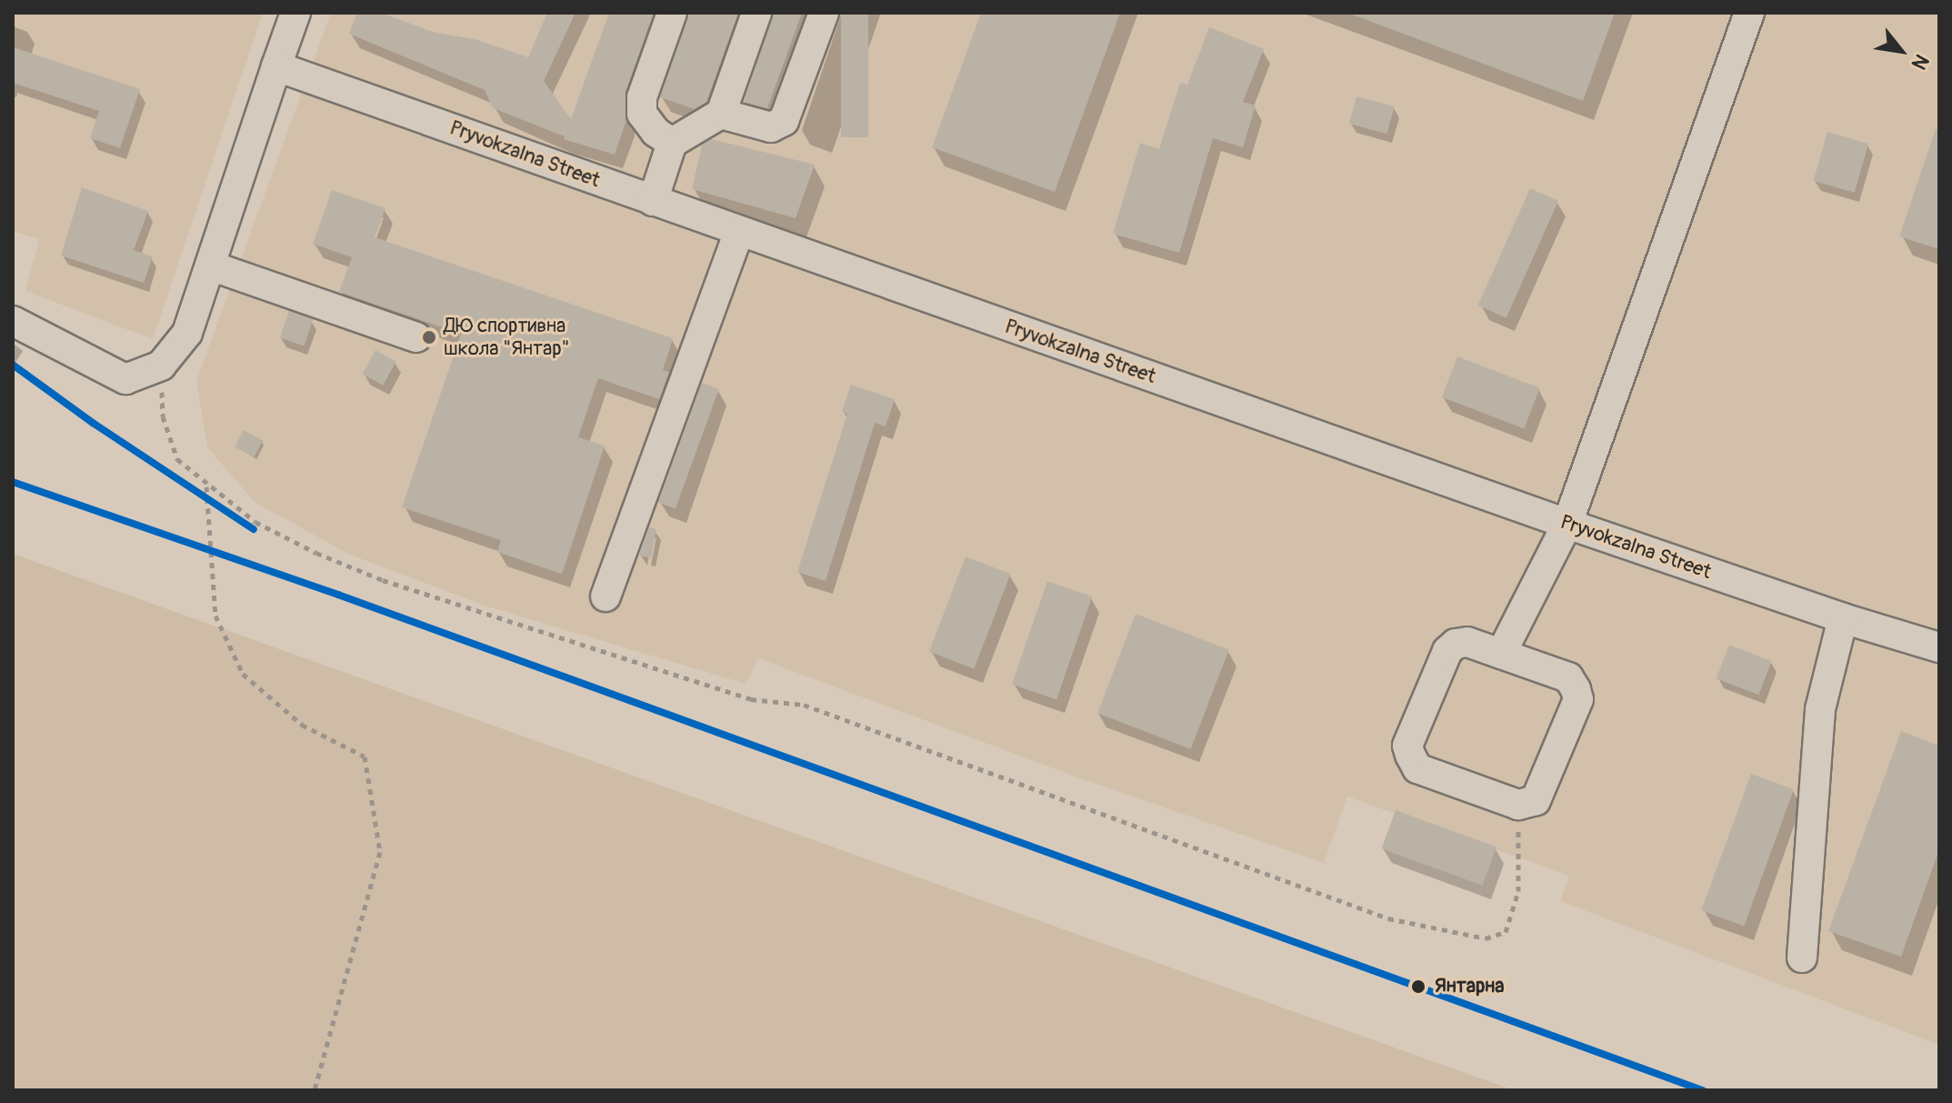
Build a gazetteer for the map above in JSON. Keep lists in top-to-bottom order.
{
  "streets": {
    "street": ["Pryvokzalna Street"]
  },
  "places": ["ДЮ спортивна школа \"Янтар\"", "Янтарна"],
  "north": "bottom right"
}
